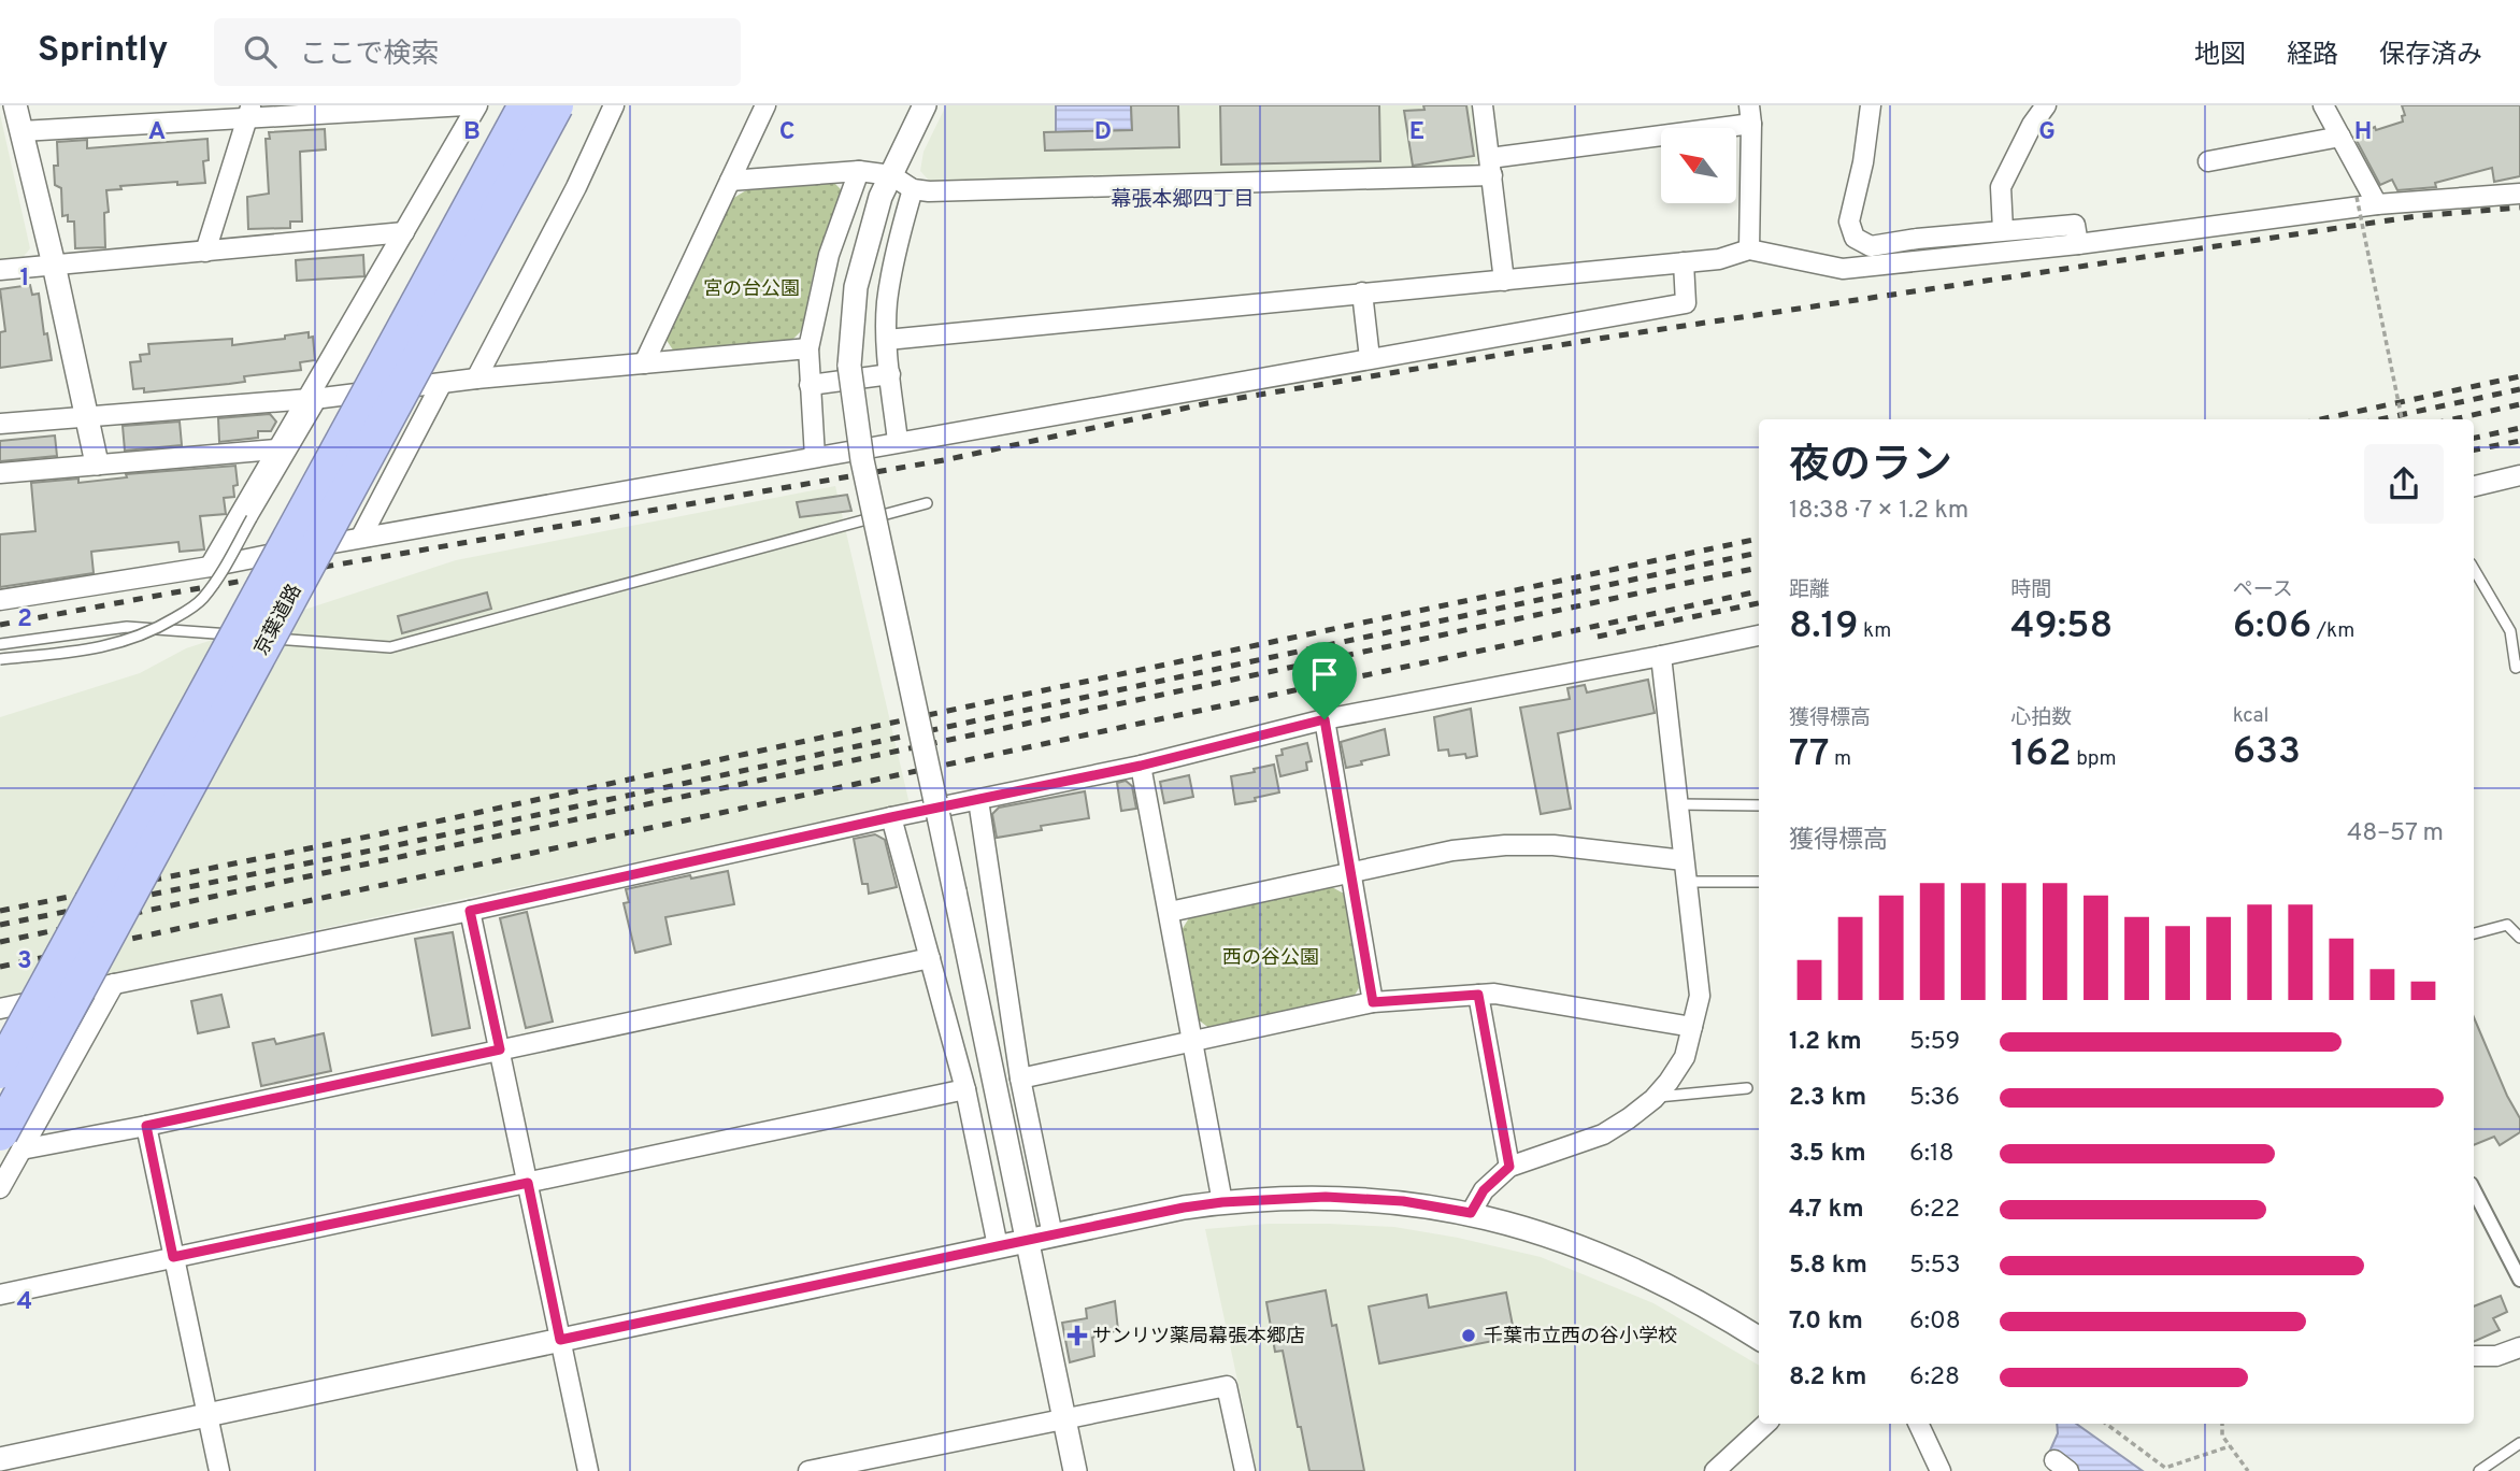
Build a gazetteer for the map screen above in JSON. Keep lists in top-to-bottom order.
{
  "streets": {
    "highway": ["京葉道路"]
  },
  "districts": ["幕張本郷四丁目"],
  "parks": ["宮の台公園", "西の谷公園"],
  "places": {
    "health": ["サンリツ薬局幕張本郷店"],
    "other": ["千葉市立西の谷小学校"]
  },
  "north": "top left",
  "page": {
    "header": "Sprintly",
    "search": "ここで検索",
    "nav": ["地図", "経路", "保存済み"],
    "heading": ["夜のラン", "18:38 · 7 × 1.2 km"],
    "stats": [
      ["距離", "8.19 km"],
      ["時間", "49:58"],
      ["ペース", "6:06 /km"],
      ["獲得標高", "77 m"],
      ["心拍数", "162 bpm"],
      ["kcal", "633"]
    ],
    "chart": ["獲得標高", "48–57 m"],
    "list": [
      {
        "name": "1.2 km",
        "note": "5:59"
      },
      {
        "name": "2.3 km",
        "note": "5:36"
      },
      {
        "name": "3.5 km",
        "note": "6:18"
      },
      {
        "name": "4.7 km",
        "note": "6:22"
      },
      {
        "name": "5.8 km",
        "note": "5:53"
      },
      {
        "name": "7.0 km",
        "note": "6:08"
      },
      {
        "name": "8.2 km",
        "note": "6:28"
      }
    ]
  },
  "grid": {
    "columns": [
      "A",
      "B",
      "C",
      "D",
      "E",
      "G",
      "H"
    ],
    "rows": [
      "1",
      "2",
      "3",
      "4"
    ]
  }
}
